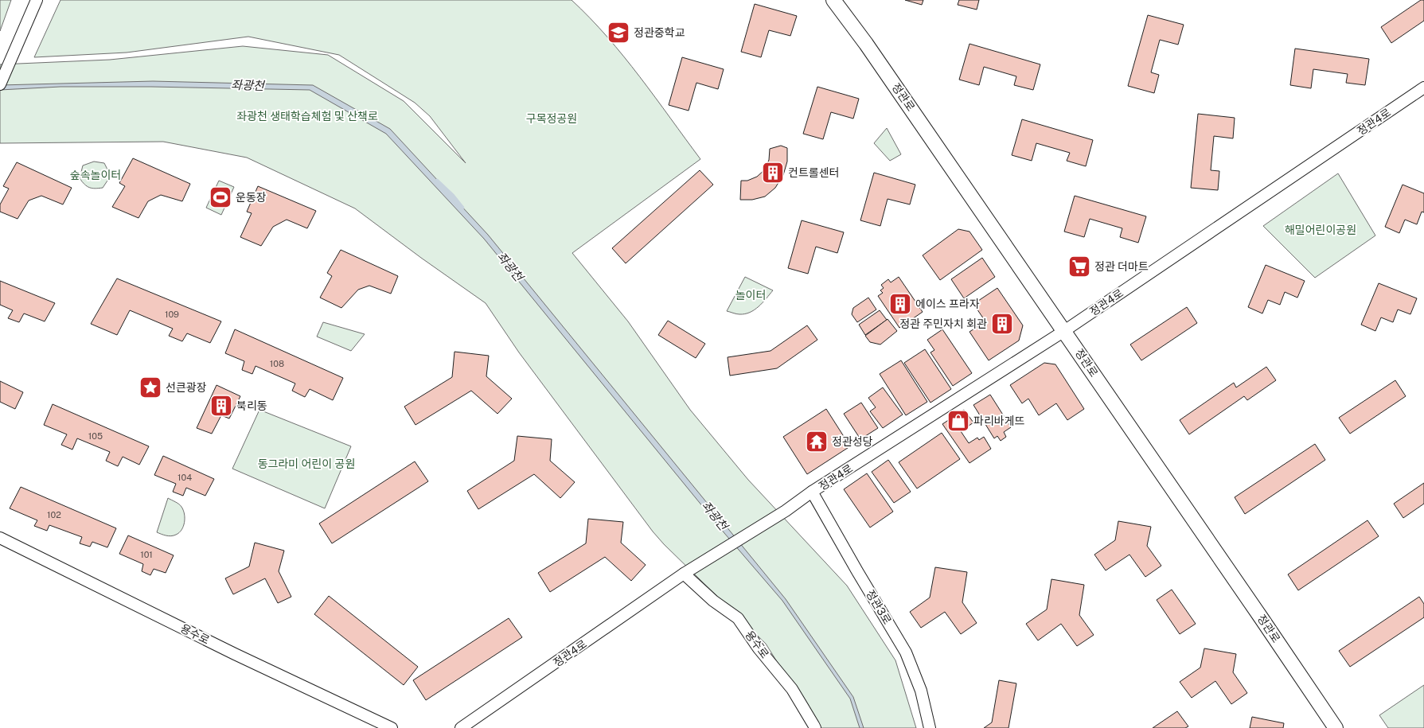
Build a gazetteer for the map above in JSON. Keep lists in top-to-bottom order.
{
  "streets": {
    "street": [
      "정관로",
      "정관4로",
      "정관3로",
      "용수로"
    ]
  },
  "crossings": [
    ["정관로", "정관4로"],
    ["정관4로", "정관3로"],
    ["정관4로", "용수로"]
  ],
  "water": ["좌광천"],
  "parks": [
    "좌광천 생태학습체험 및 산책로",
    "구목정공원",
    "숲속놀이터",
    "해밀어린이공원",
    "놀이터",
    "동그라미 어린이 공원"
  ],
  "places": {
    "school or university": ["정관중학교"],
    "building": [
      "컨트롤센터",
      "에이스 프라자",
      "정관 주민자치 회관",
      "북리동"
    ],
    "sports": ["운동장"],
    "supermarket": ["정관 더마트"],
    "place": ["선큰광장"],
    "shop": ["파리바게뜨"],
    "temple": ["정관성당"]
  },
  "house_numbers": [
    "109",
    "108",
    "105",
    "104",
    "102",
    "101"
  ]
}
